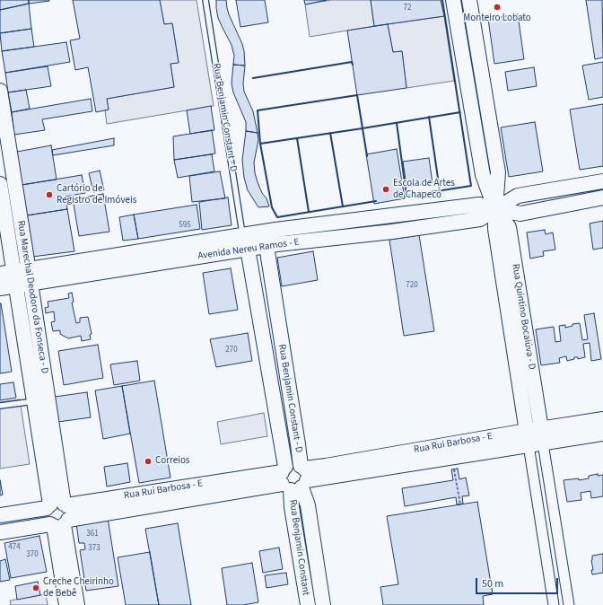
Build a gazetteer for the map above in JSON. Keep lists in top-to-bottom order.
{
  "streets": {
    "street": [
      "Rua Benjamin Constant - D",
      "Avenida Nereu Ramos - E",
      "Rua Marechal Deodoro da Fonseca - D",
      "Rua Quintino Bocaiúva - D",
      "Rua Rui Barbosa - E",
      "Rua Benjamin Constant"
    ]
  },
  "crossings": [
    ["Rua Benjamin Constant - D", "Avenida Nereu Ramos - E"],
    ["Rua Benjamin Constant - D", "Rua Rui Barbosa - E"],
    ["Rua Benjamin Constant - D", "Rua Benjamin Constant"],
    ["Avenida Nereu Ramos - E", "Rua Marechal Deodoro da Fonseca - D"],
    ["Avenida Nereu Ramos - E", "Rua Quintino Bocaiúva - D"],
    ["Rua Marechal Deodoro da Fonseca - D", "Rua Rui Barbosa - E"],
    ["Rua Quintino Bocaiúva - D", "Rua Rui Barbosa - E"],
    ["Rua Rui Barbosa - E", "Rua Benjamin Constant"]
  ],
  "places": [
    "Monteiro Lobato",
    "Escola de Artes de Chapecó",
    "Cartório de Registro de Imóveis",
    "Correios",
    "Creche Cheirinho de Bebê"
  ],
  "house_numbers": [
    "72",
    "595",
    "720",
    "270",
    "361",
    "474",
    "373",
    "370"
  ],
  "scale_bar": "50 m"
}
